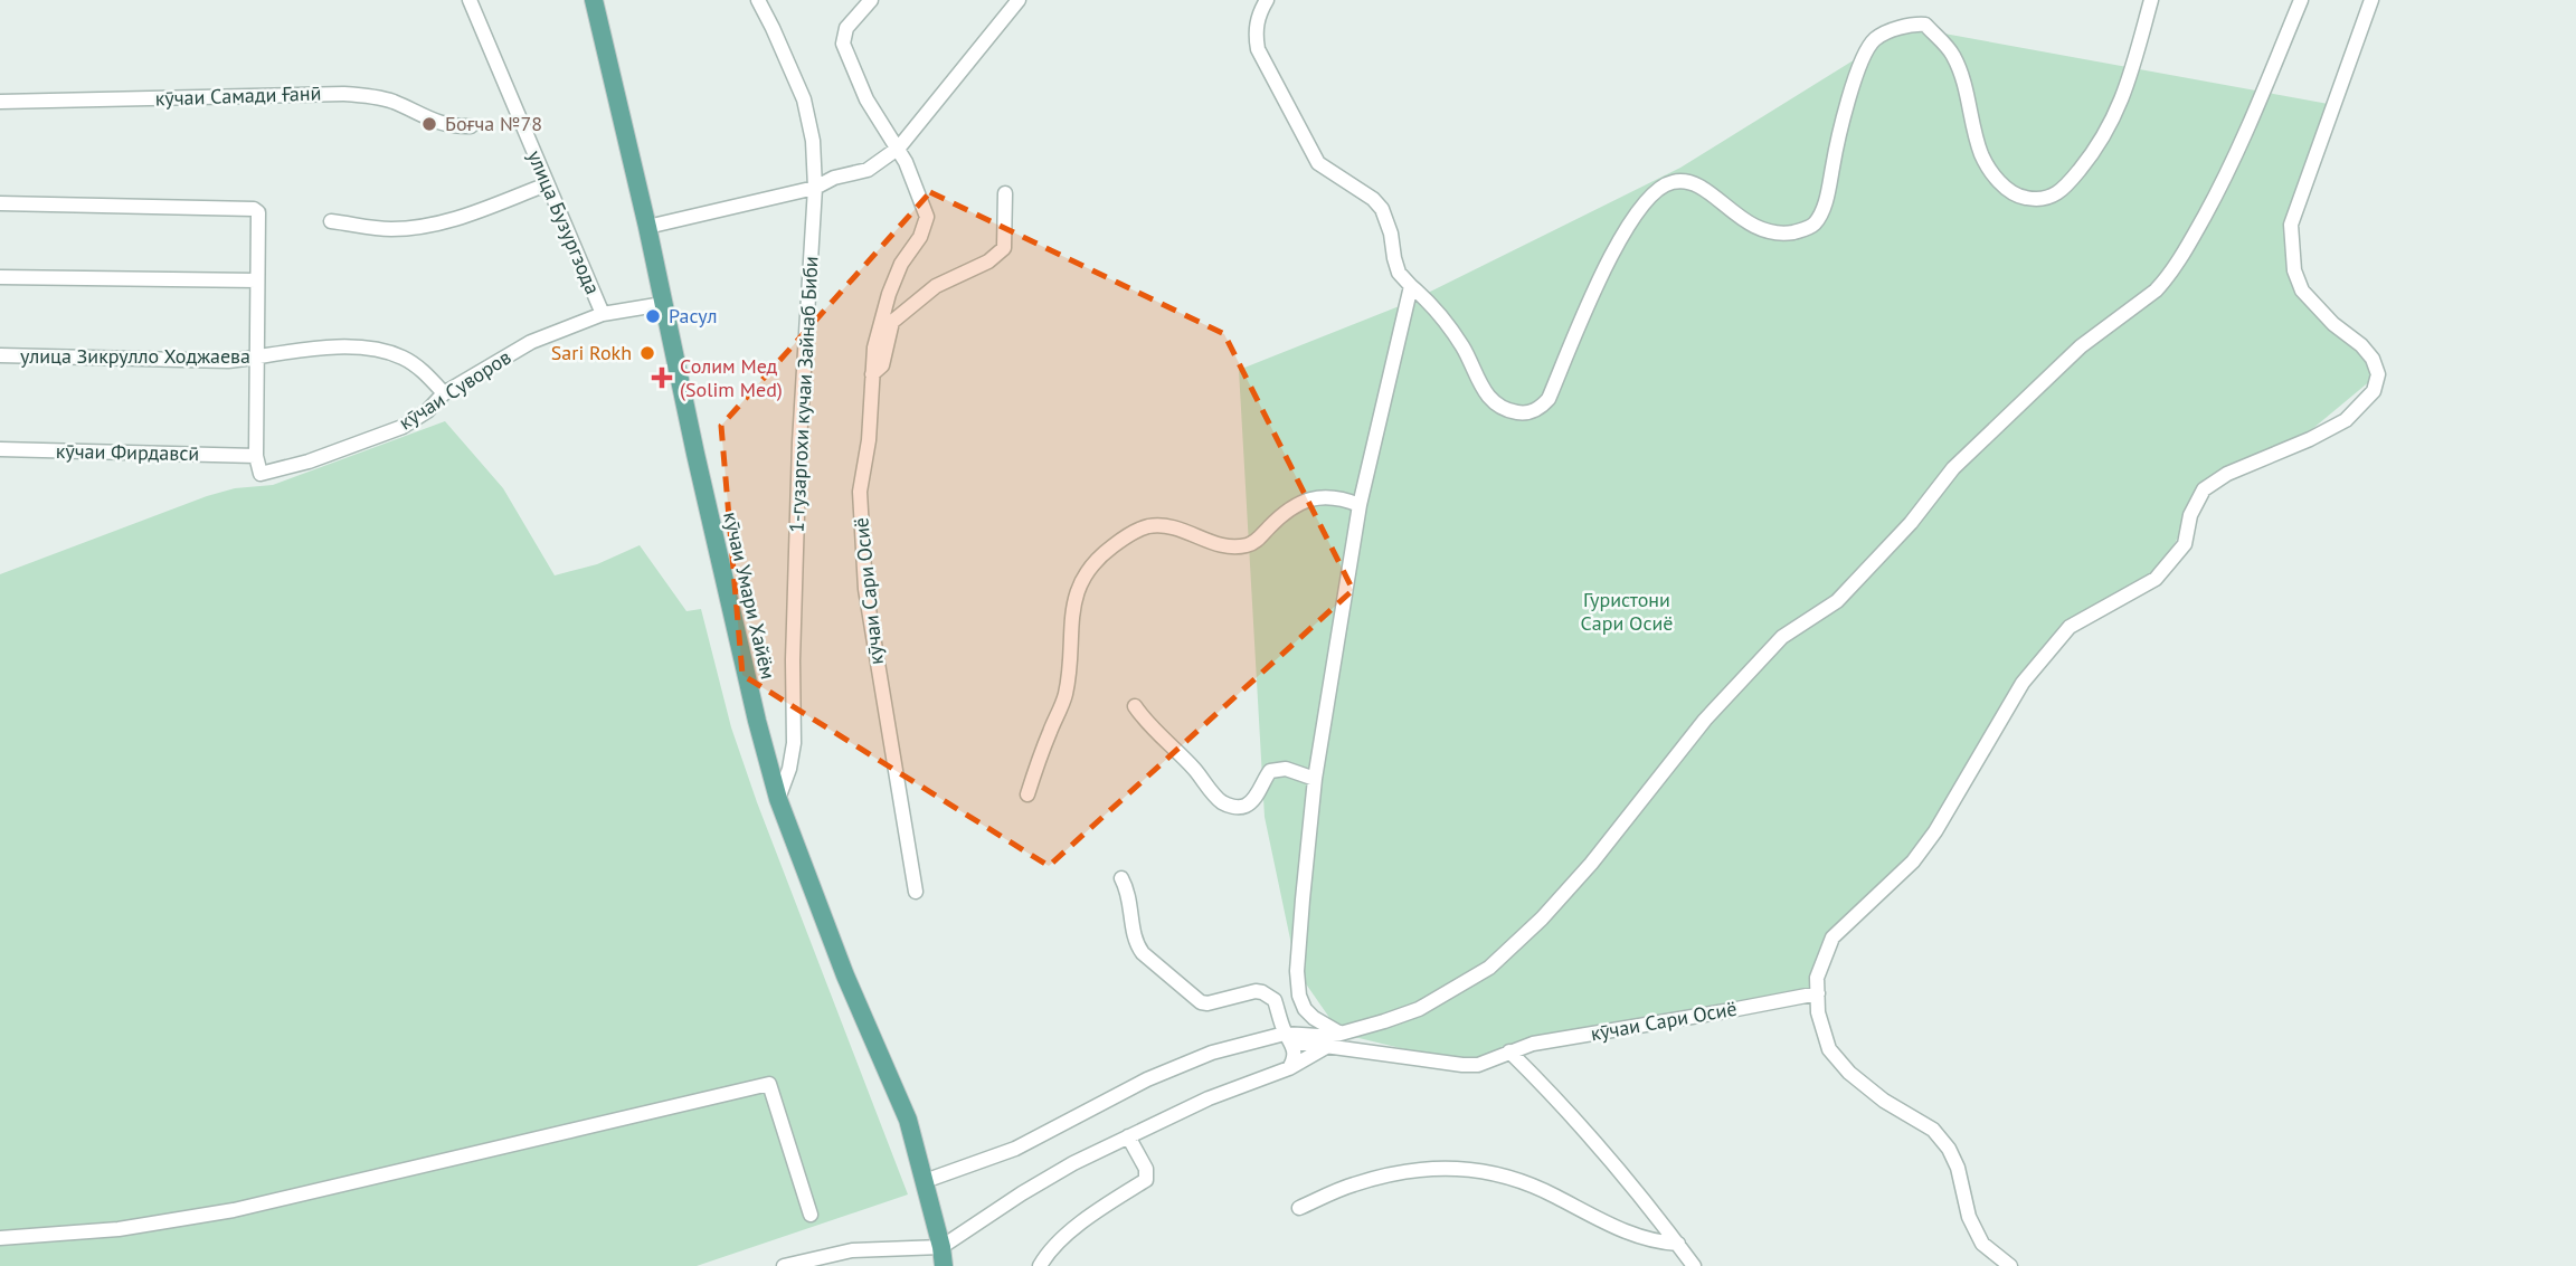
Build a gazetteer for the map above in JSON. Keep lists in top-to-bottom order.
{
  "streets": {
    "main road": ["кӯчаи Умари Хайём"],
    "street": [
      "кӯчаи Самади Ғанӣ",
      "улица Бузургзода",
      "улица Зикрулло Ходжаева",
      "кӯчаи Суворов",
      "1-гузаргохи кучаи Зайнаб Биби",
      "кӯчаи Фирдавсӣ",
      "кӯчаи Сари Осиё"
    ]
  },
  "crossings": [
    ["улица Бузургзода", "кӯчаи Суворов"],
    ["улица Зикрулло Ходжаева", "кӯчаи Суворов"],
    ["кӯчаи Суворов", "кӯчаи Фирдавсӣ"],
    ["кӯчаи Суворов", "кӯчаи Умари Хайём"],
    ["1-гузаргохи кучаи Зайнаб Биби", "кӯчаи Умари Хайём"],
    ["кӯчаи Сари Осиё", "кӯчаи Умари Хайём"]
  ],
  "parks": ["Гуристони Сари Осиё"],
  "places": {
    "other": ["Боғча №78", "Расул", "Sari Rokh"],
    "health": ["Солим Мед (Solim Med)"]
  }
}
